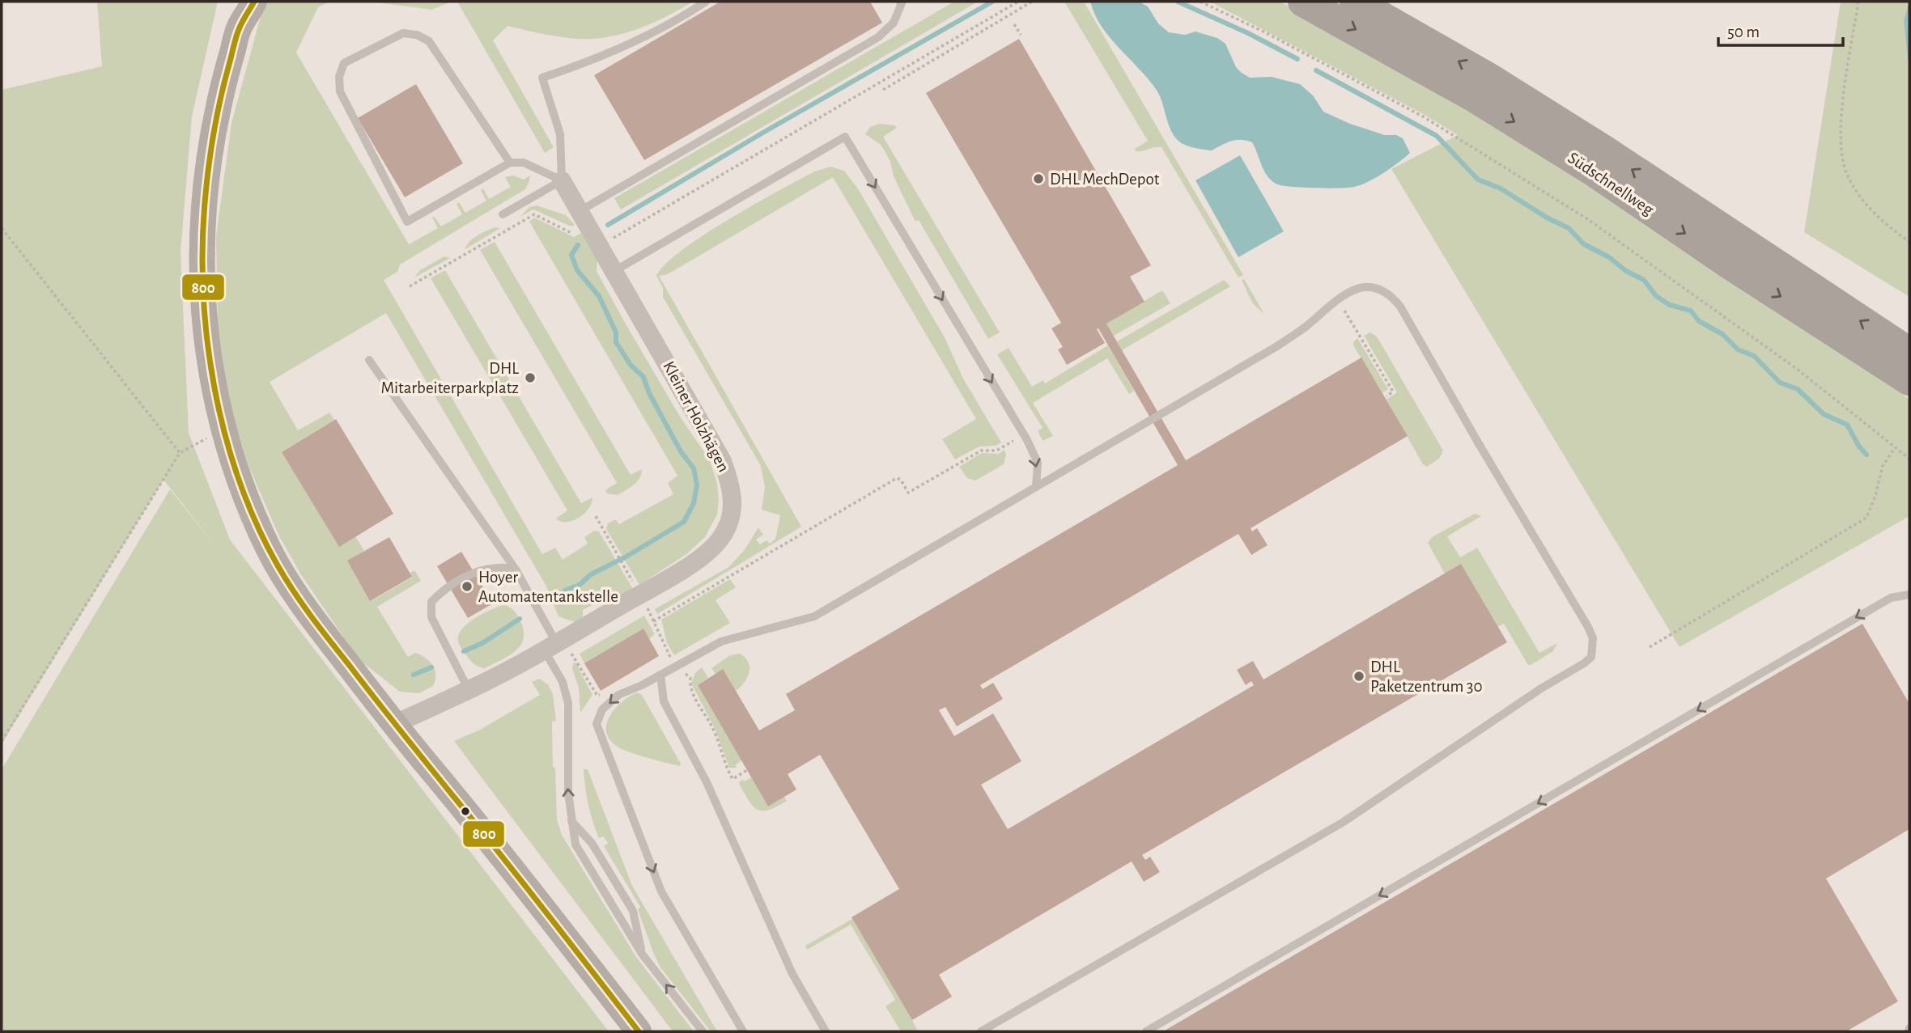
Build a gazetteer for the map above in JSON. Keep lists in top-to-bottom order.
{
  "streets": {
    "highway": ["Südschnellweg"],
    "street": ["Kleiner Holzhägen"]
  },
  "places": [
    "DHL MechDepot",
    "DHL Mitarbeiterparkplatz",
    "Hoyer Automatentankstelle",
    "DHL Paketzentrum 30"
  ],
  "lines": ["transit line 800"],
  "scale_bar": "50 m"
}
